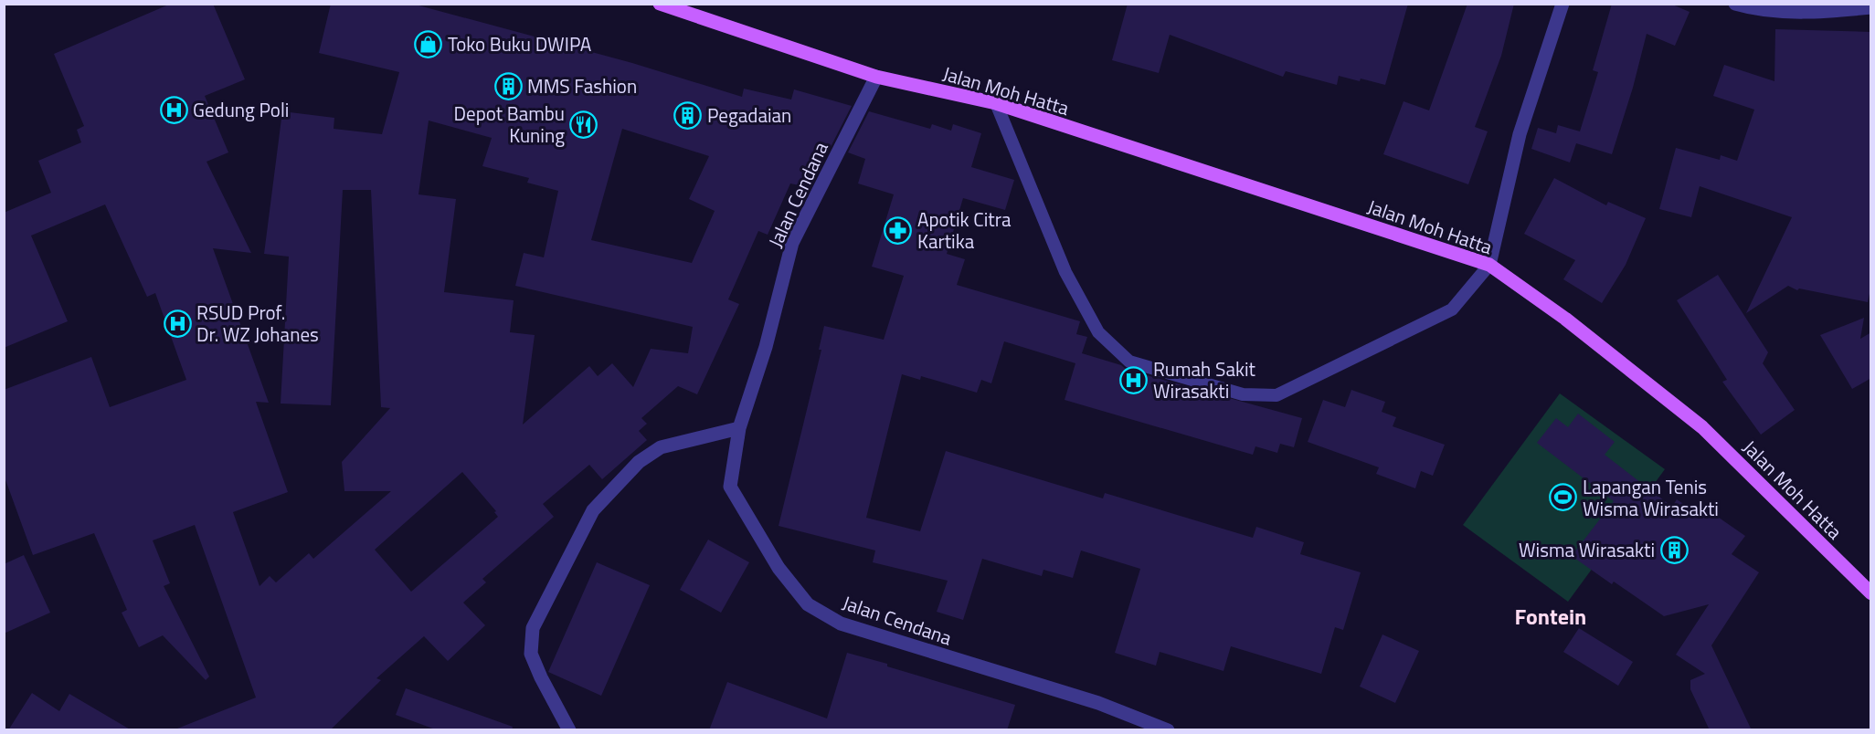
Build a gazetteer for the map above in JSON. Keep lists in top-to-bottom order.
{
  "streets": {
    "main road": ["Jalan Moh Hatta"],
    "street": ["Jalan Cendana"]
  },
  "crossings": [
    ["Jalan Moh Hatta", "Jalan Cendana"]
  ],
  "districts": ["Fontein"],
  "places": {
    "shop": ["Toko Buku DWIPA"],
    "building": ["MMS Fashion", "Pegadaian", "Wisma Wirasakti"],
    "hospital": ["Gedung Poli", "RSUD Prof. Dr. WZ Johanes", "Rumah Sakit Wirasakti"],
    "restaurant": ["Depot Bambu Kuning"],
    "pharmacy": ["Apotik Citra Kartika"],
    "sports": ["Lapangan Tenis Wisma Wirasakti"]
  }
}
